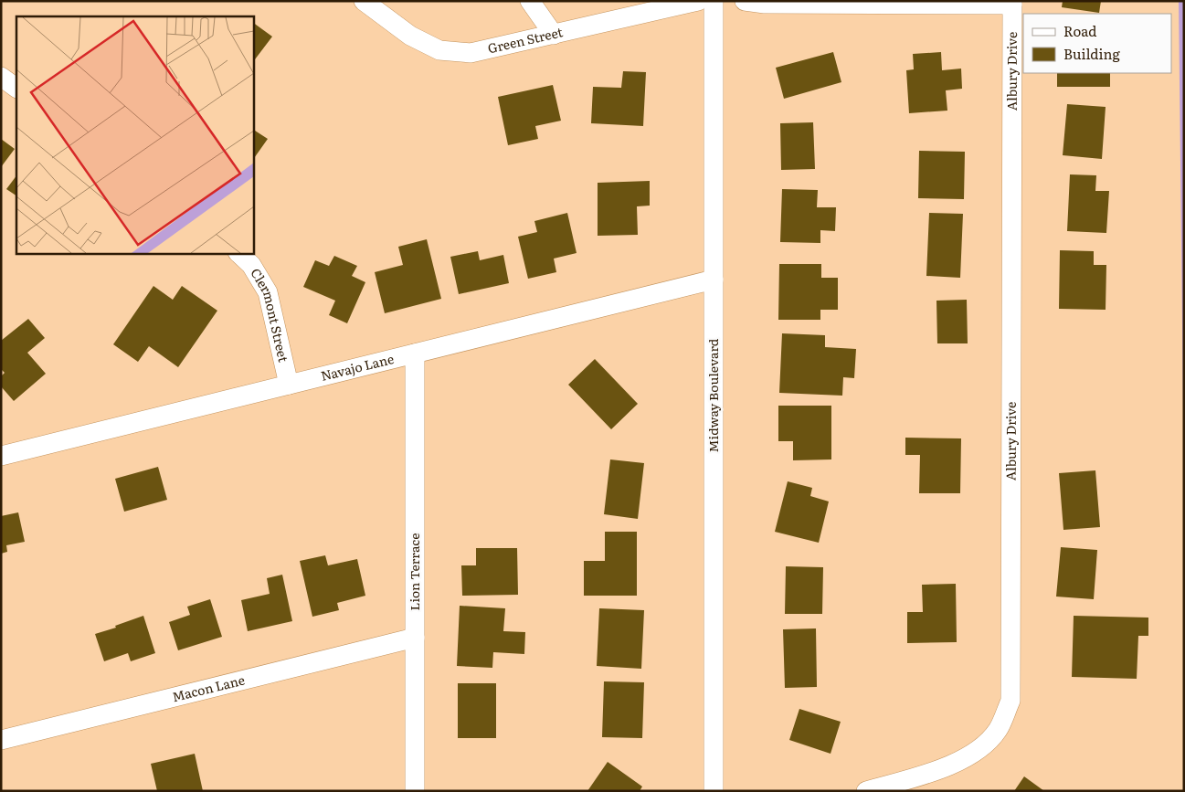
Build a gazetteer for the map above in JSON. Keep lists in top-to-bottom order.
{
  "streets": {
    "street": [
      "Green Street",
      "Albury Drive",
      "Clermont Street",
      "Navajo Lane",
      "Midway Boulevard",
      "Lion Terrace",
      "Macon Lane"
    ]
  },
  "crossings": [
    ["Clermont Street", "Navajo Lane"],
    ["Navajo Lane", "Midway Boulevard"],
    ["Navajo Lane", "Lion Terrace"],
    ["Lion Terrace", "Macon Lane"]
  ],
  "legend": ["Road", "Building"]
}
